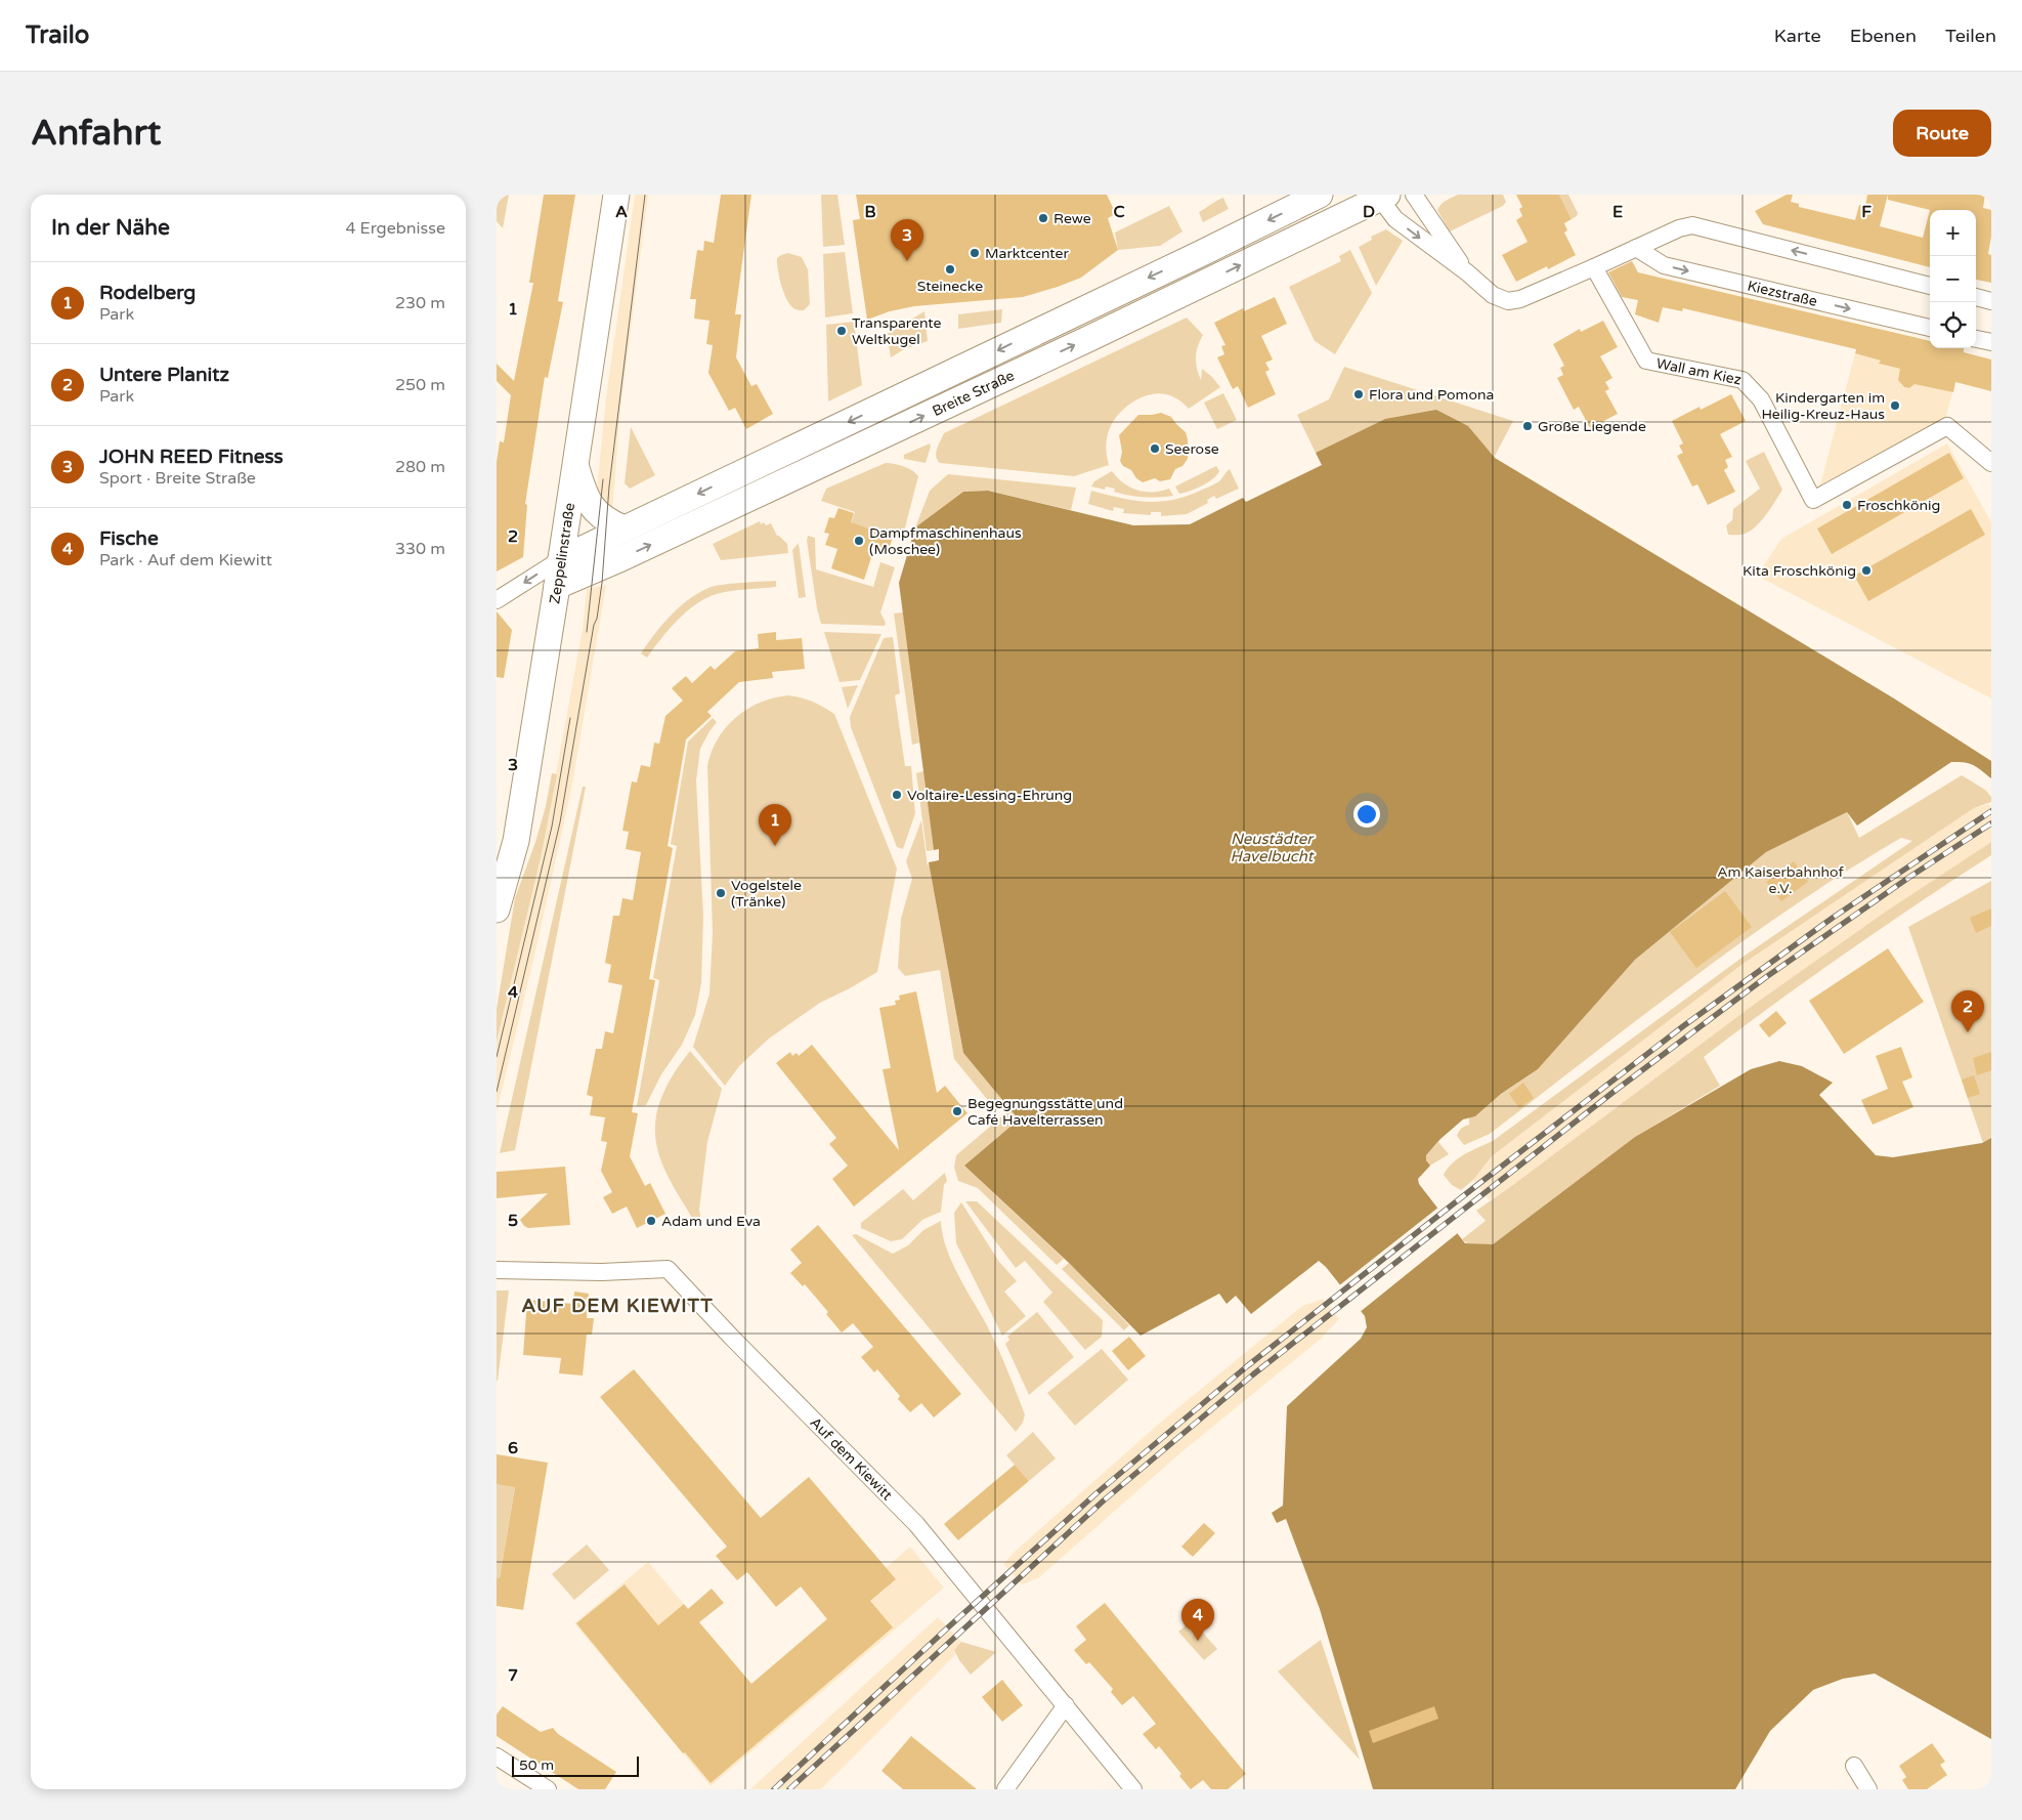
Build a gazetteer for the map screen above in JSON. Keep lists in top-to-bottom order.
{
  "streets": {
    "main road": ["Breite Straße", "Zeppelinstraße"],
    "street": ["Kiezstraße", "Wall am Kiez", "Auf dem Kiewitt"]
  },
  "crossings": [
    ["Breite Straße", "Zeppelinstraße"]
  ],
  "districts": ["AUF DEM KIEWITT"],
  "water": ["Neustädter Havelbucht"],
  "parks": ["Am Kaiserbahnhof e.V."],
  "places": [
    "Rewe",
    "Marktcenter",
    "Steinecke",
    "Transparente Weltkugel",
    "Flora und Pomona",
    "Kindergarten im Heilig-Kreuz-Haus",
    "Große Liegende",
    "Seerose",
    "Froschkönig",
    "Dampfmaschinenhaus (Moschee)",
    "Kita Froschkönig",
    "Voltaire-Lessing-Ehrung",
    "Vogelstele (Tränke)",
    "Begegnungsstätte und Café Havelterrassen",
    "Adam und Eva"
  ],
  "scale_bar": "50 m",
  "page": {
    "header": "Trailo",
    "nav": ["Karte", "Ebenen", "Teilen"],
    "buttons": "Route",
    "title": "Anfahrt",
    "heading": ["In der Nähe", "4 Ergebnisse"],
    "map_buttons": ["+", "−"],
    "pins": [
      "3",
      "1",
      "2",
      "4"
    ],
    "list": [
      {
        "mark": "1",
        "name": "Rodelberg",
        "note": "Park",
        "value": "230 m"
      },
      {
        "mark": "2",
        "name": "Untere Planitz",
        "note": "Park",
        "value": "250 m"
      },
      {
        "mark": "3",
        "name": "JOHN REED Fitness",
        "note": "Sport · Breite Straße",
        "value": "280 m"
      },
      {
        "mark": "4",
        "name": "Fische",
        "note": "Park · Auf dem Kiewitt",
        "value": "330 m"
      }
    ],
    "scale": "50 m"
  },
  "grid": {
    "columns": [
      "A",
      "B",
      "C",
      "D",
      "E",
      "F"
    ],
    "rows": [
      "1",
      "2",
      "3",
      "4",
      "5",
      "6",
      "7"
    ]
  }
}
